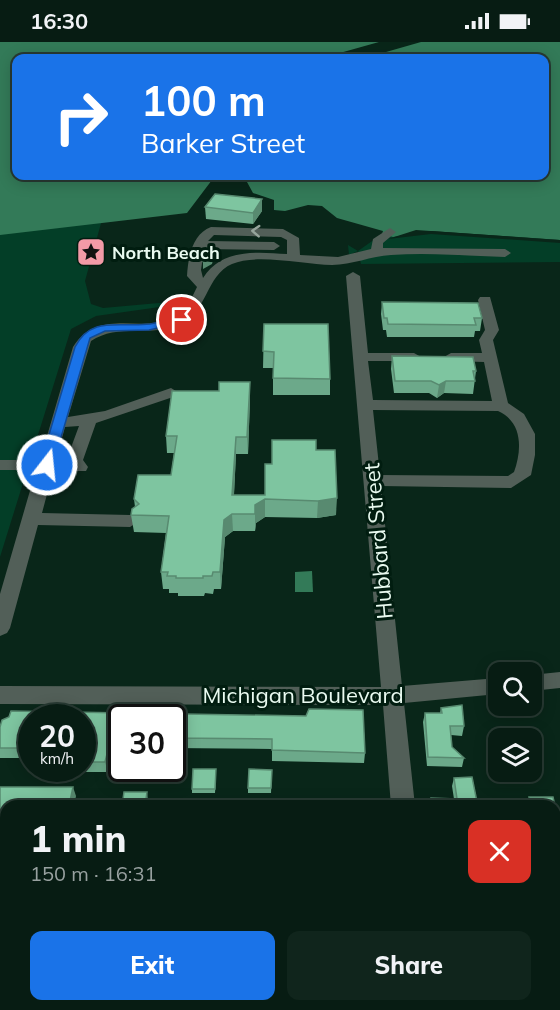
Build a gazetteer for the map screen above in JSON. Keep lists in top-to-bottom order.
{
  "streets": {
    "street": ["Hubbard Street", "Michigan Boulevard"]
  },
  "crossings": [
    ["Hubbard Street", "Michigan Boulevard"]
  ],
  "places": {
    "place": ["North Beach"]
  },
  "page": {
    "status": "16:30",
    "turn": ["100 m", "Barker Street"],
    "speed": "20 km/h",
    "limit": "30",
    "heading": ["1 min", "150 m · 16:31"],
    "buttons": ["Exit", "Share"]
  }
}
